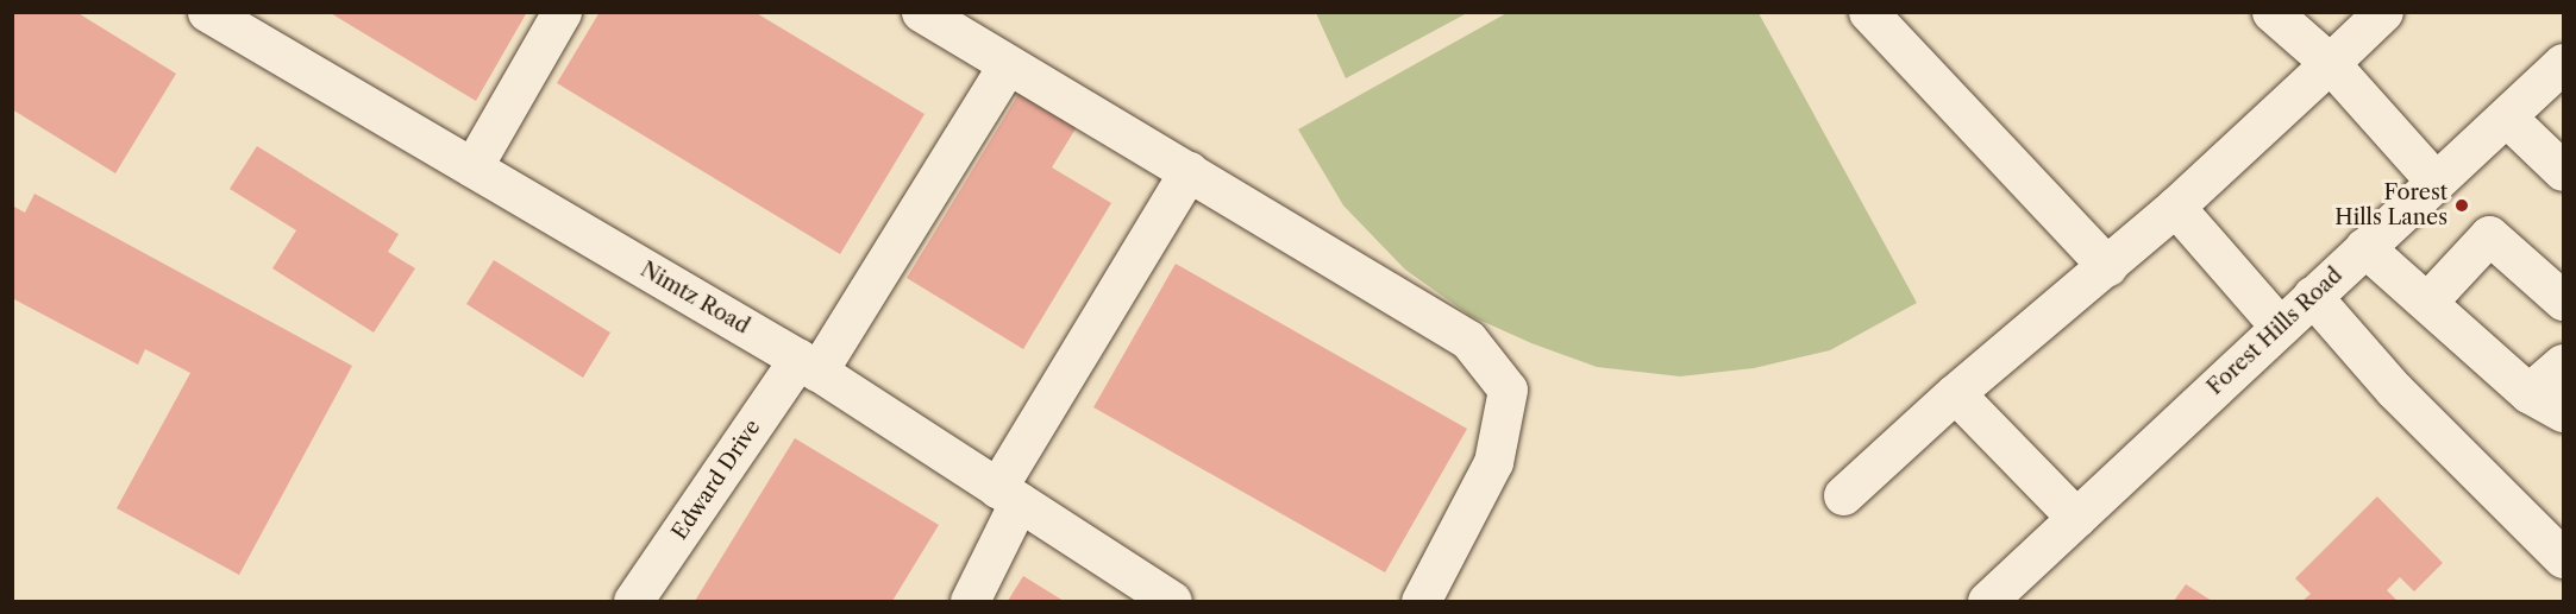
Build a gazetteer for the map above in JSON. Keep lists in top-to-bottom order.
{
  "streets": {
    "street": ["Nimtz Road", "Forest Hills Road", "Edward Drive"]
  },
  "crossings": [
    ["Nimtz Road", "Edward Drive"]
  ],
  "places": ["Forest Hills Lanes"]
}
